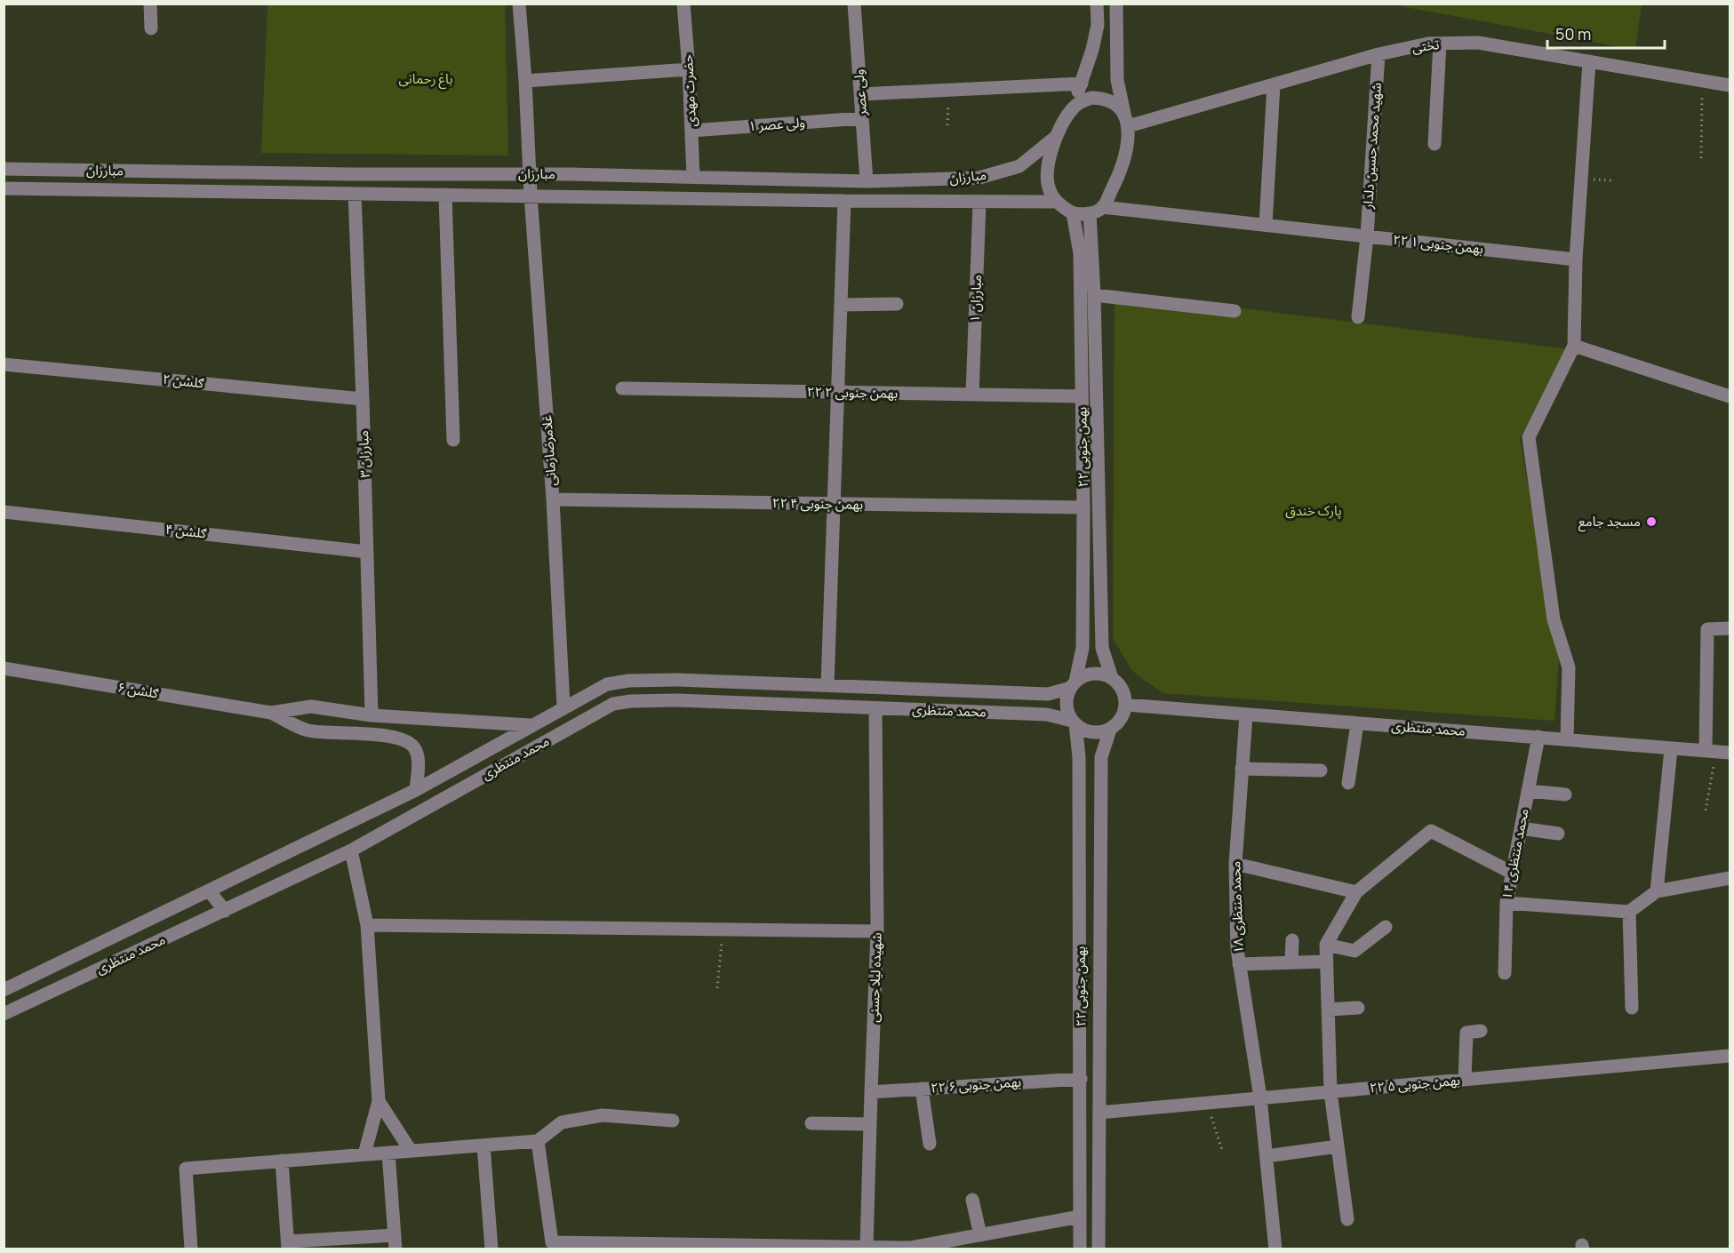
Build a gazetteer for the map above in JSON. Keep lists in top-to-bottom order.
{
  "streets": {
    "street": [
      "تختی",
      "حضرت مهدی",
      "ولی عصر",
      "ولی عصر ۱",
      "شهید محمد حسین دلدار",
      "مبارزان",
      "۲۲ بهمن جنوبی ۱",
      "مبارزان ۱",
      "ګلشن ۲",
      "۲۲ بهمن جنوبی ۲",
      "۲۲ بهمن جنوبی",
      "غلامرضازمانی",
      "مبارزان ۳",
      "۲۲ بهمن جنوبی ۴",
      "ګلشن ۴",
      "ګلشن ۶",
      "محمد منتظری",
      "محمد منتظری ۱۴",
      "محمد منتظری ۱۸",
      "شهیده لیلا حسنی",
      "۲۲ بهمن جنوبی ۵",
      "۲۲ بهمن جنوبی ۶"
    ]
  },
  "crossings": [
    ["تختی", "شهید محمد حسین دلدار"],
    ["تختی", "مبارزان"],
    ["تختی", "۲۲ بهمن جنوبی ۱"],
    ["تختی", "۲۲ بهمن جنوبی"],
    ["حضرت مهدی", "ولی عصر ۱"],
    ["حضرت مهدی", "مبارزان"],
    ["ولی عصر", "ولی عصر ۱"],
    ["ولی عصر", "مبارزان"],
    ["شهید محمد حسین دلدار", "۲۲ بهمن جنوبی ۱"],
    ["مبارزان", "۲۲ بهمن جنوبی ۱"],
    ["مبارزان", "مبارزان ۱"],
    ["مبارزان", "۲۲ بهمن جنوبی"],
    ["مبارزان", "غلامرضازمانی"],
    ["مبارزان", "مبارزان ۳"],
    ["۲۲ بهمن جنوبی ۱", "۲۲ بهمن جنوبی"],
    ["مبارزان ۱", "۲۲ بهمن جنوبی ۲"],
    ["ګلشن ۲", "مبارزان ۳"],
    ["۲۲ بهمن جنوبی ۲", "۲۲ بهمن جنوبی"],
    ["۲۲ بهمن جنوبی", "۲۲ بهمن جنوبی ۴"],
    ["۲۲ بهمن جنوبی", "محمد منتظری"],
    ["۲۲ بهمن جنوبی", "۲۲ بهمن جنوبی ۵"],
    ["۲۲ بهمن جنوبی", "۲۲ بهمن جنوبی ۶"],
    ["غلامرضازمانی", "۲۲ بهمن جنوبی ۴"],
    ["غلامرضازمانی", "محمد منتظری"],
    ["مبارزان ۳", "ګلشن ۴"],
    ["محمد منتظری", "محمد منتظری ۱۴"],
    ["محمد منتظری", "محمد منتظری ۱۸"],
    ["محمد منتظری", "شهیده لیلا حسنی"],
    ["محمد منتظری ۱۸", "۲۲ بهمن جنوبی ۵"],
    ["شهیده لیلا حسنی", "۲۲ بهمن جنوبی ۶"]
  ],
  "parks": ["باغ رحمانی", "پارک خندق"],
  "places": ["مسجد جامع"],
  "scale_bar": "50 m"
}
